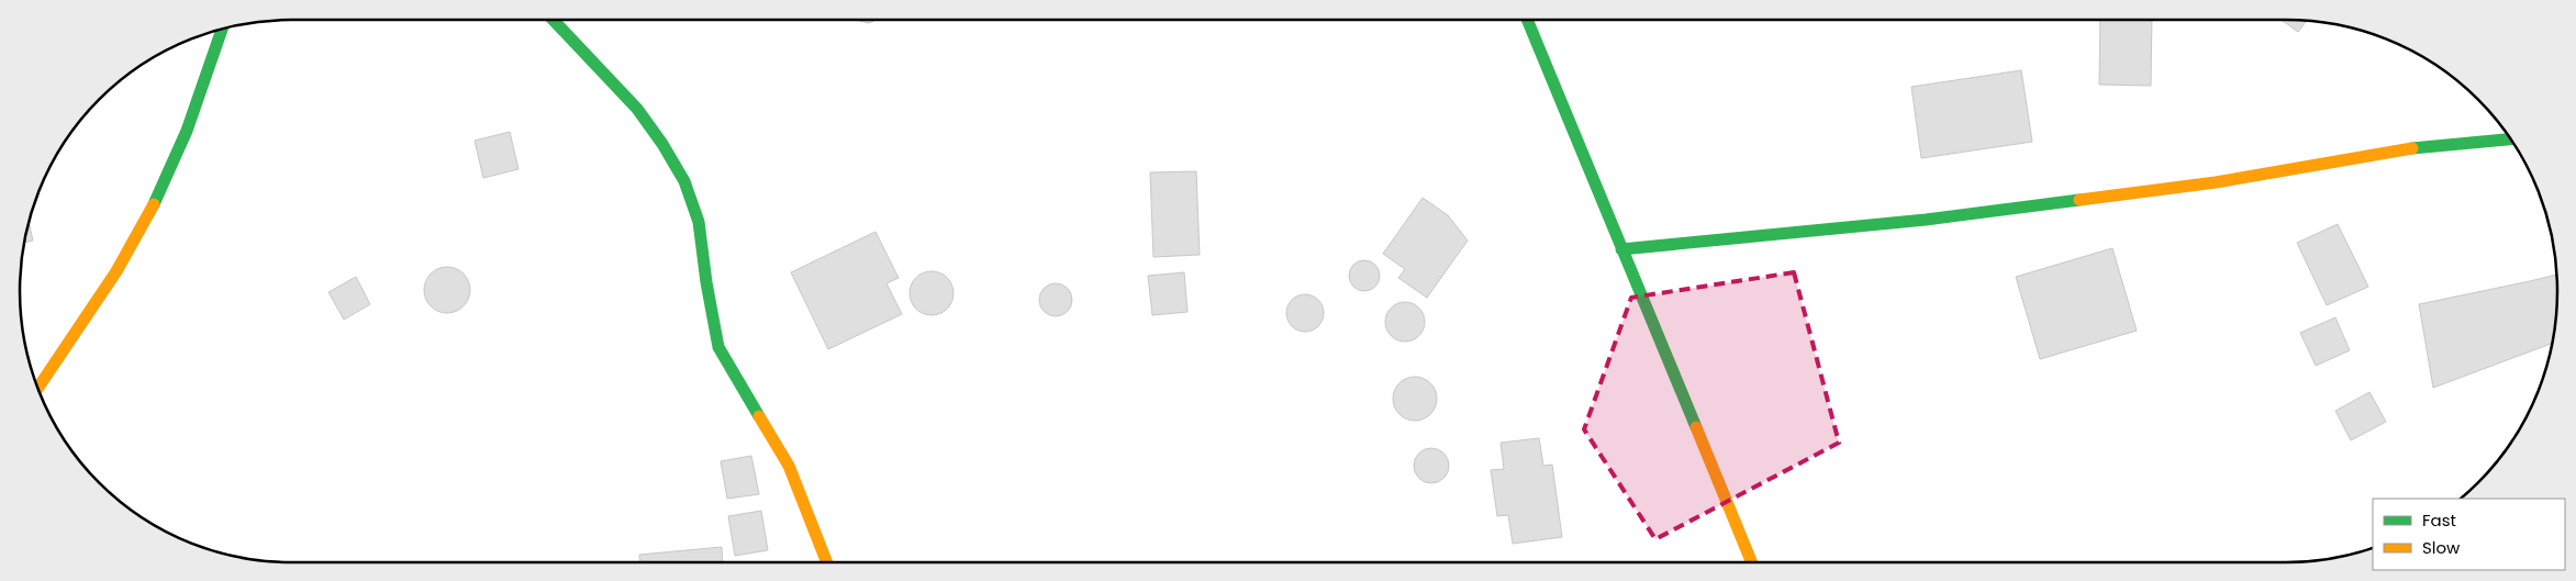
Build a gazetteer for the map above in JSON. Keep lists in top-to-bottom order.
{
  "legend": ["Fast", "Slow"]
}
